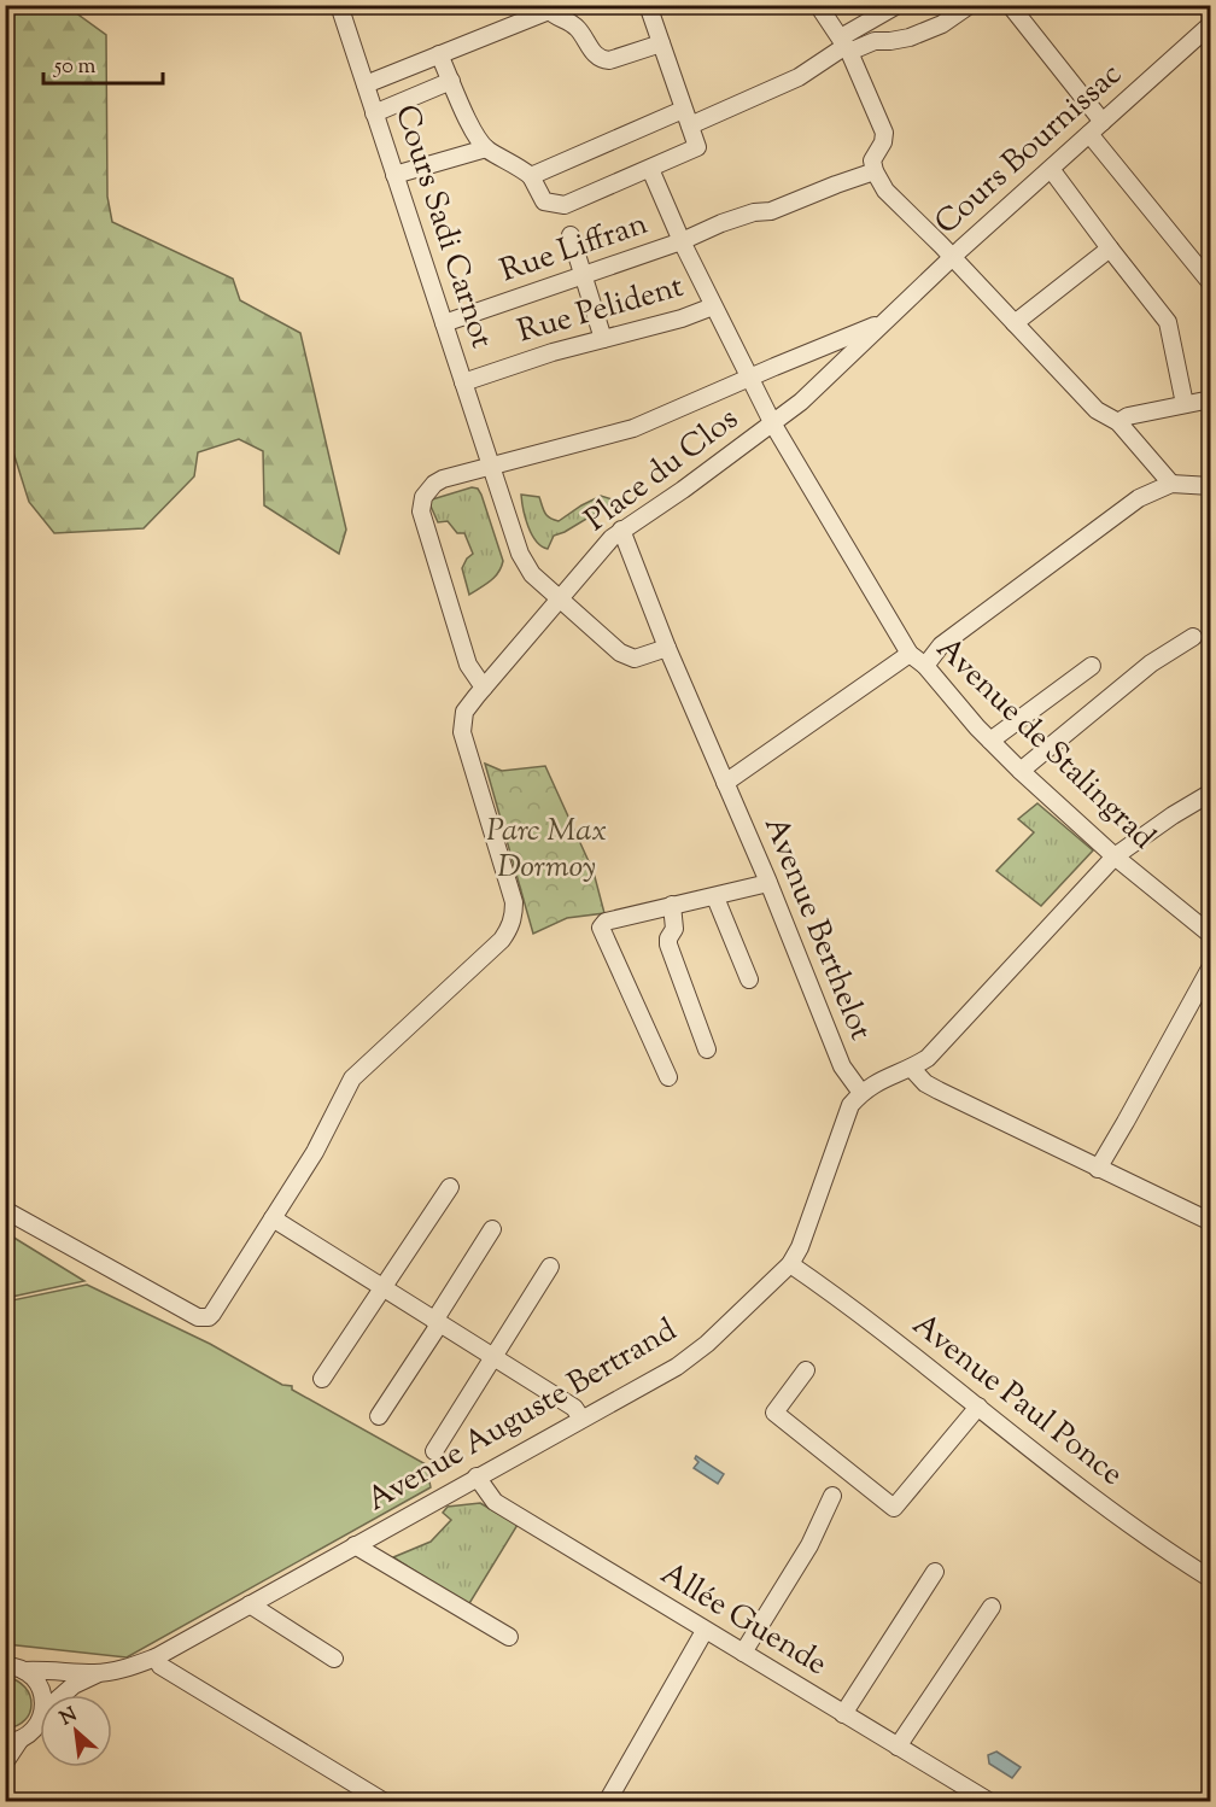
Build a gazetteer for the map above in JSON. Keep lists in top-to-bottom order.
{
  "streets": {
    "street": [
      "Cours Bournissac",
      "Cours Sadi Carnot",
      "Rue Liffran",
      "Rue Pelident",
      "Place du Clos",
      "Avenue de Stalingrad",
      "Avenue Berthelot",
      "Avenue Paul Ponce",
      "Avenue Auguste Bertrand",
      "Allée Guende"
    ]
  },
  "crossings": [
    ["Cours Bournissac", "Place du Clos"],
    ["Cours Bournissac", "Avenue de Stalingrad"],
    ["Cours Sadi Carnot", "Rue Liffran"],
    ["Cours Sadi Carnot", "Rue Pelident"],
    ["Cours Sadi Carnot", "Place du Clos"],
    ["Place du Clos", "Avenue de Stalingrad"],
    ["Place du Clos", "Avenue Berthelot"],
    ["Avenue Berthelot", "Avenue Auguste Bertrand"],
    ["Avenue Paul Ponce", "Avenue Auguste Bertrand"],
    ["Avenue Auguste Bertrand", "Allée Guende"]
  ],
  "parks": ["Parc Max Dormoy"],
  "scale_bar": "50 m",
  "north": "top left"
}
